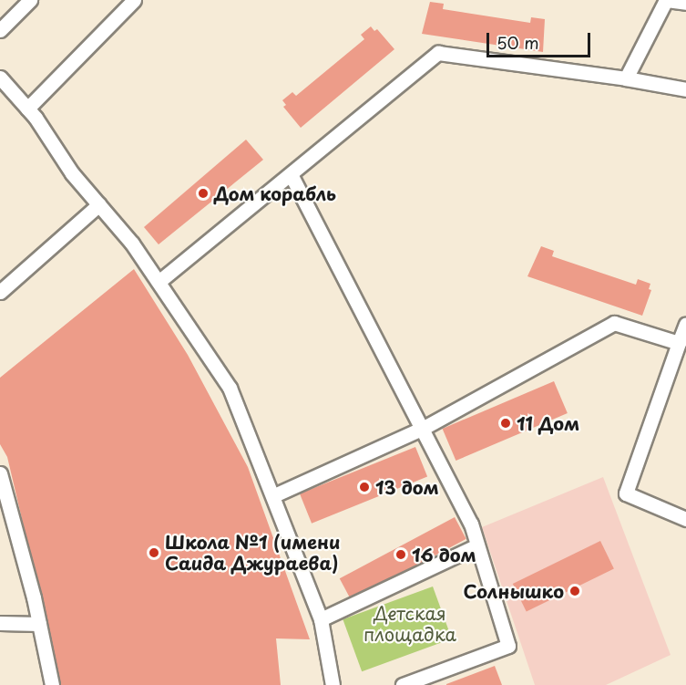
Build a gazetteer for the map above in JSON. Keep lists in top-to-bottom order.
{
  "parks": ["Детская площадка"],
  "places": [
    "Дом корабль",
    "11 Дом",
    "13 дом",
    "Школа №1 (имени Саида Джураева)",
    "16 дом",
    "Солнышко"
  ],
  "scale_bar": "50 m"
}
